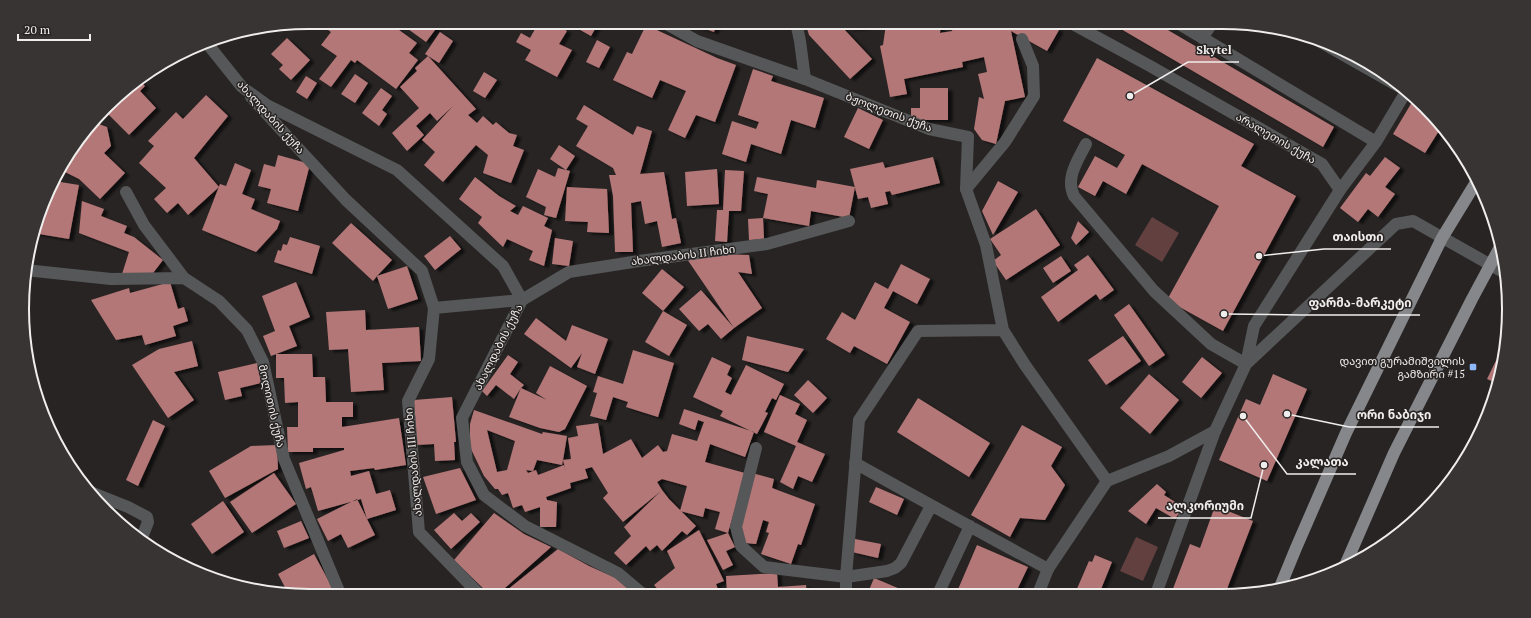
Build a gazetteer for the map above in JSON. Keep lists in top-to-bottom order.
{
  "streets": {
    "street": [
      "ბჟოლეთის ქუჩა",
      "ახალდაბის ქუჩა",
      "არალეთის ქუჩა",
      "ახალდაბის II ჩიხი",
      "მოლითის ქუჩა",
      "ახალდაბის III ჩიხი"
    ]
  },
  "crossings": [
    ["ახალდაბის ქუჩა", "ახალდაბის II ჩიხი"],
    ["ახალდაბის ქუჩა", "ახალდაბის III ჩიხი"]
  ],
  "places": {
    "other": [
      "Skytel",
      "თაისთი",
      "ფარმა-მარკეტი",
      "ორი ნაბიჯი",
      "კალათა",
      "ალკორიუმი"
    ],
    "transit": ["დავით გურამიშვილის გამზირი #15"]
  },
  "scale_bar": "20 m"
}
